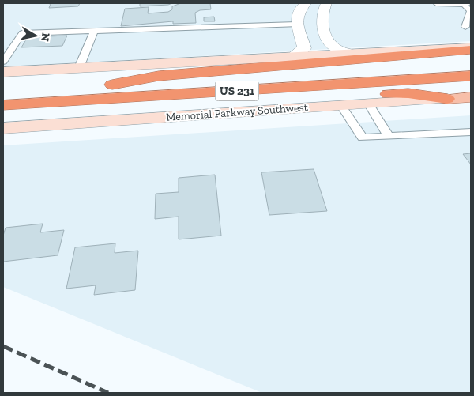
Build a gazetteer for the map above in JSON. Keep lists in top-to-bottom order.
{
  "streets": {
    "highway": ["US 231", "Memorial Parkway Southwest"]
  },
  "north": "right"
}
